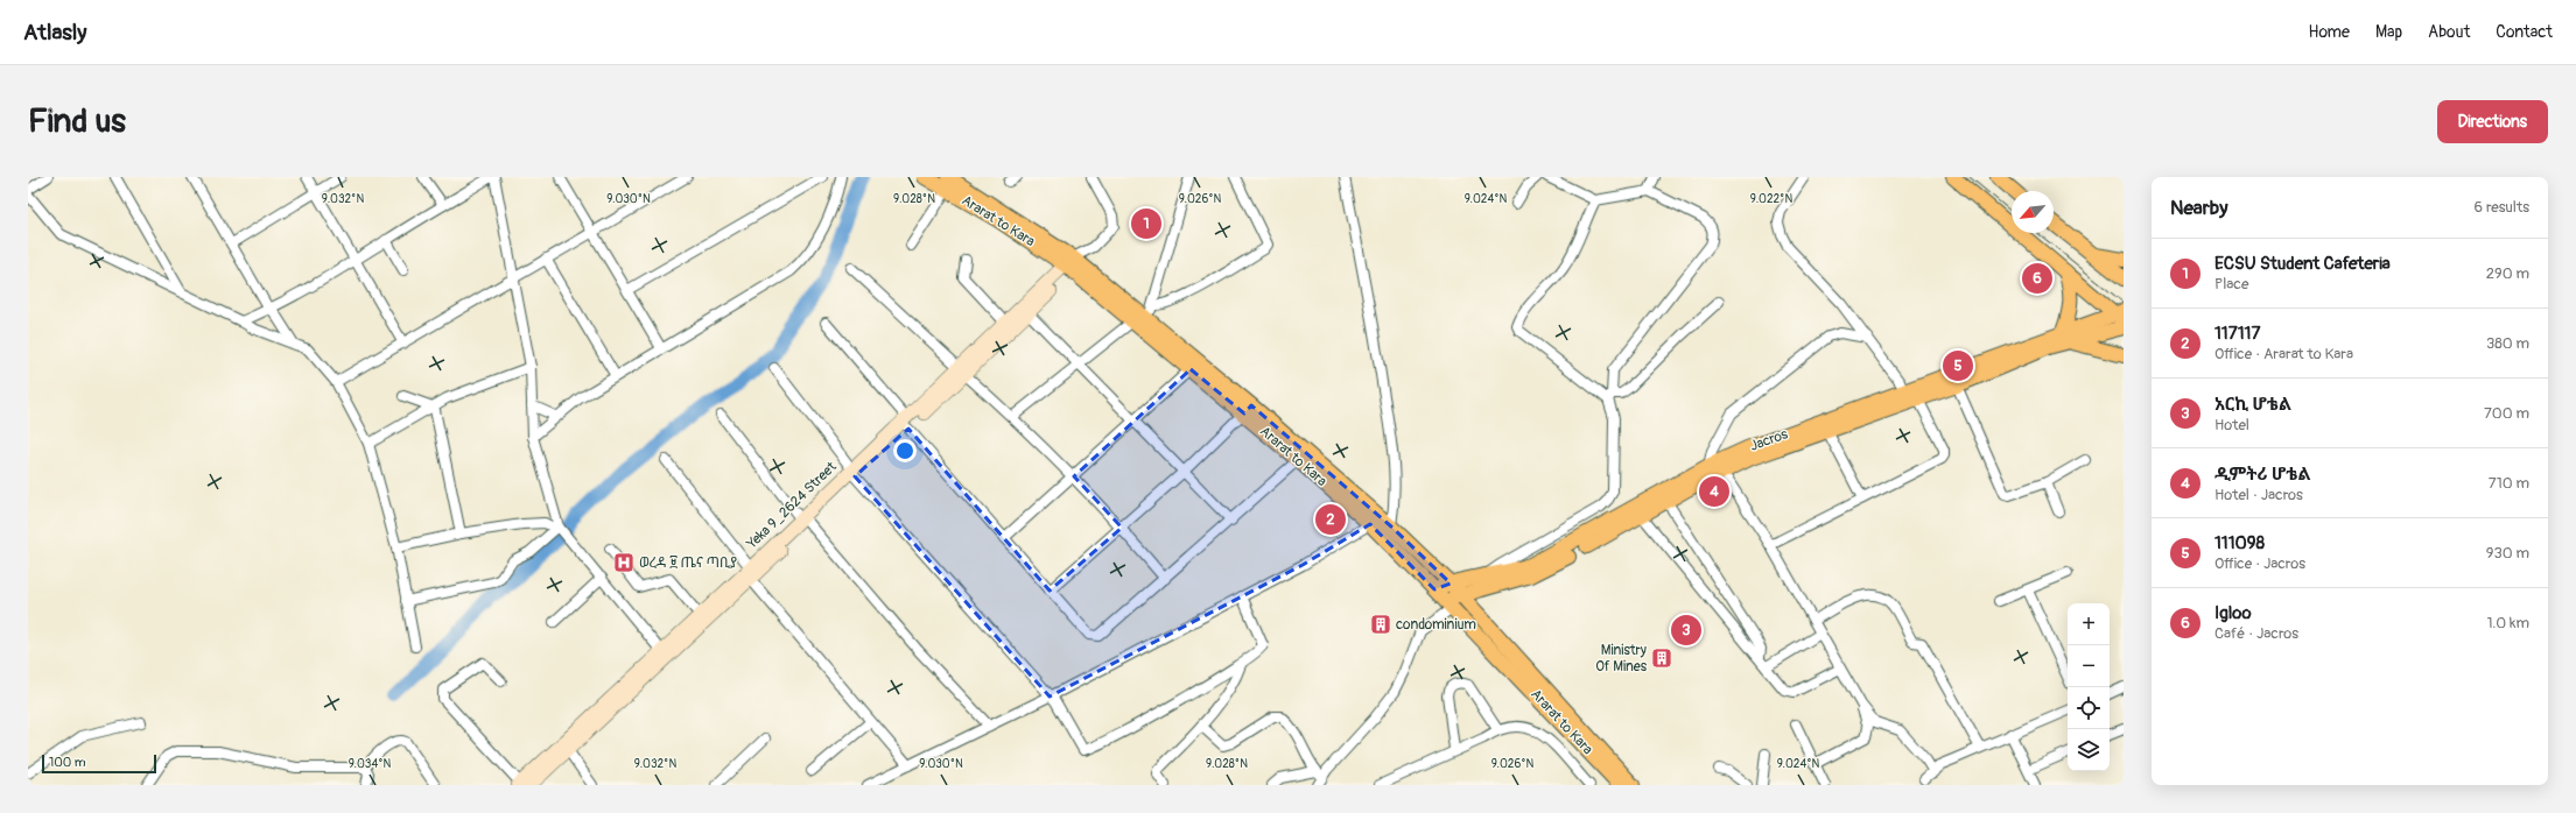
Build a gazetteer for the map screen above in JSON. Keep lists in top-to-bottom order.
{
  "streets": {
    "main road": ["Ararat to Kara", "Jacros", "Yeka 9_2624 Street"]
  },
  "crossings": [
    ["Ararat to Kara", "Jacros"],
    ["Ararat to Kara", "Yeka 9_2624 Street"]
  ],
  "places": {
    "hospital": ["ወረዳ ፱ ጤና ጣቢያ"],
    "building": ["condominium", "Ministry Of Mines"]
  },
  "scale_bar": "100 m",
  "north": "bottom left",
  "page": {
    "header": "Atlasly",
    "nav": [
      "Home",
      "Map",
      "About",
      "Contact"
    ],
    "buttons": "Directions",
    "title": "Find us",
    "heading": ["Nearby", "6 results"],
    "pins": [
      "1",
      "6",
      "5",
      "4",
      "2",
      "3"
    ],
    "list": [
      {
        "mark": "1",
        "name": "ECSU Student Cafeteria",
        "note": "Place",
        "value": "290 m"
      },
      {
        "mark": "2",
        "name": "117117",
        "note": "Office · Ararat to Kara",
        "value": "380 m"
      },
      {
        "mark": "3",
        "name": "አርኪ ሆቴል",
        "note": "Hotel",
        "value": "700 m"
      },
      {
        "mark": "4",
        "name": "ዲምትሪ ሆቴል",
        "note": "Hotel · Jacros",
        "value": "710 m"
      },
      {
        "mark": "5",
        "name": "111098",
        "note": "Office · Jacros",
        "value": "930 m"
      },
      {
        "mark": "6",
        "name": "Igloo",
        "note": "Café · Jacros",
        "value": "1.0 km"
      }
    ],
    "map_buttons": ["+", "−"],
    "scale": "100 m"
  },
  "coordinates": [
    "9.026°N",
    "9.032°N",
    "9.030°N",
    "9.028°N",
    "9.024°N",
    "9.022°N",
    "9.034°N"
  ]
}
